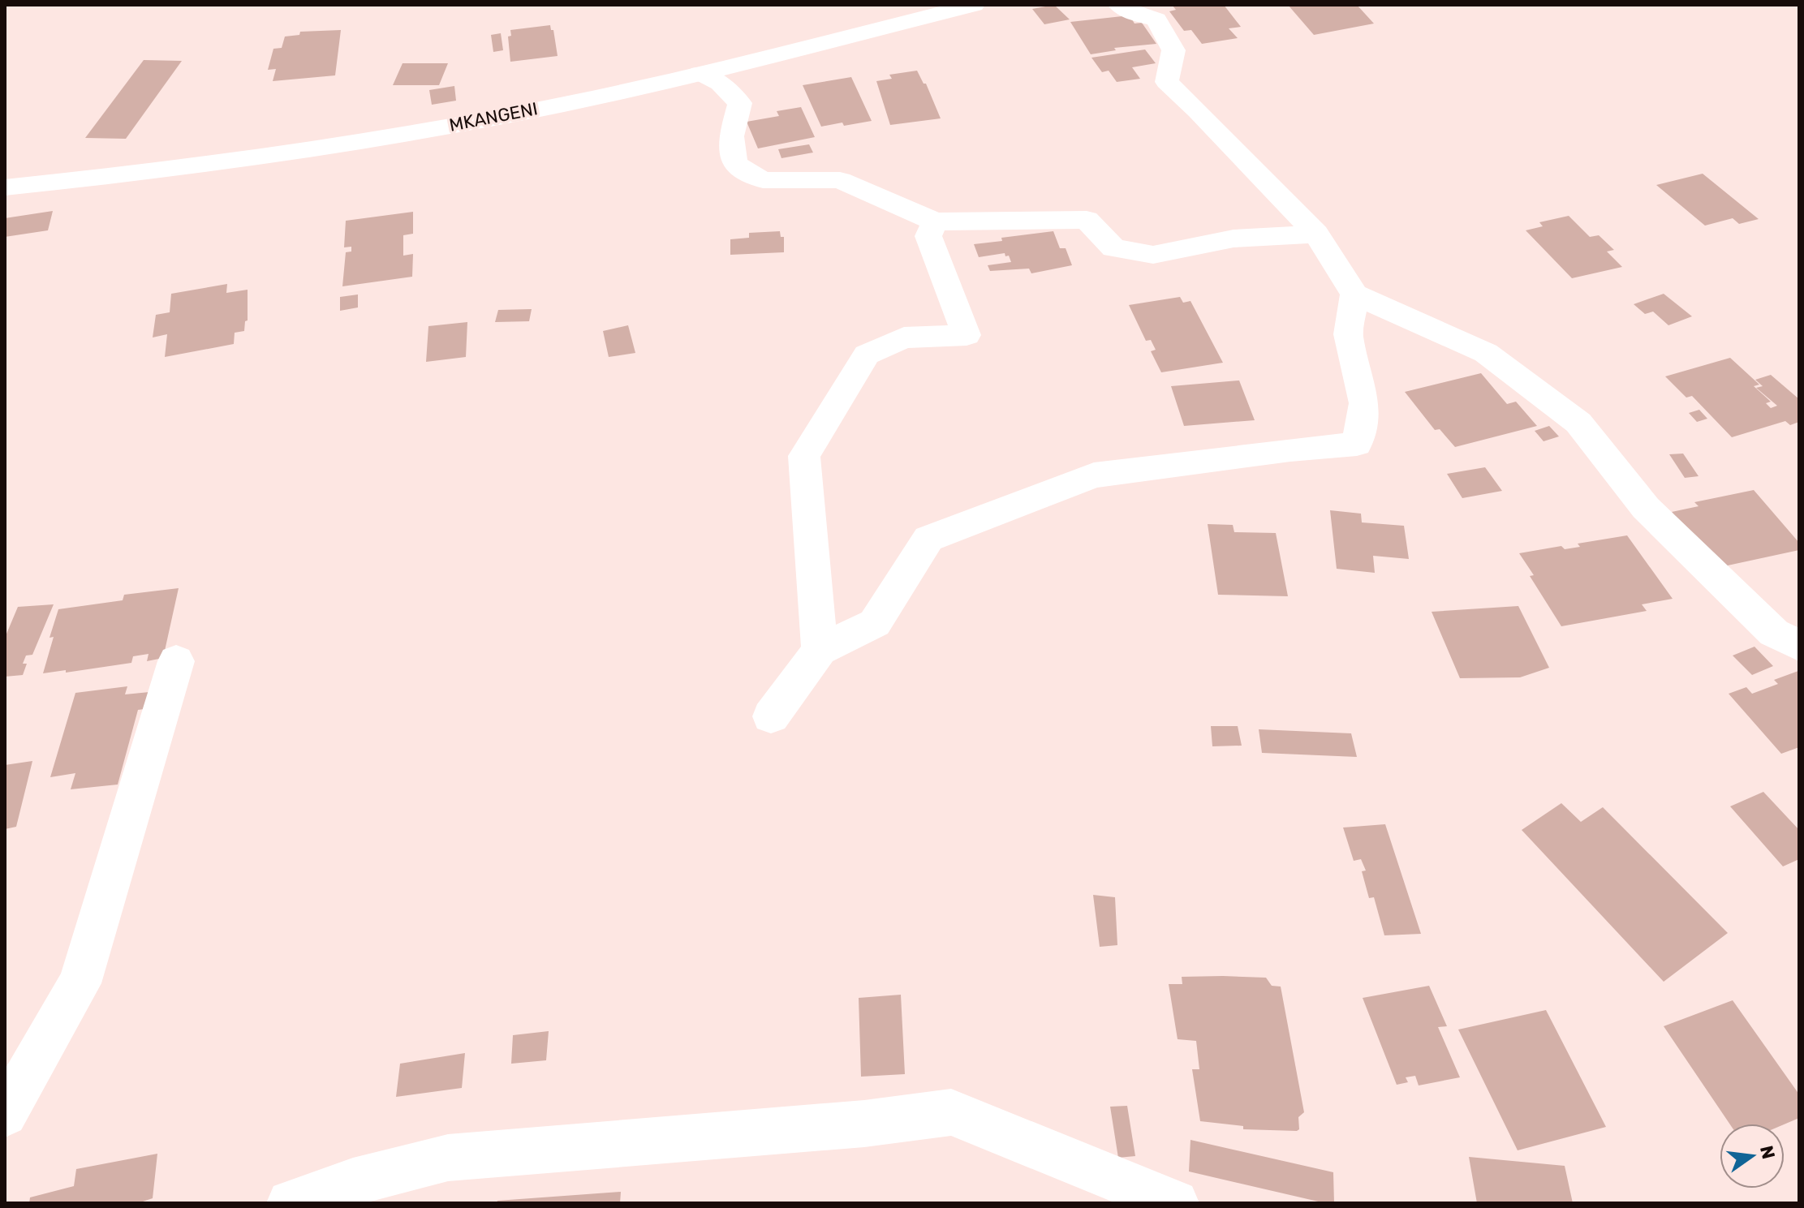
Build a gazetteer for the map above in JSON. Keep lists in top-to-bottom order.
{
  "streets": {
    "street": ["MKANGENI"]
  },
  "north": "right"
}
